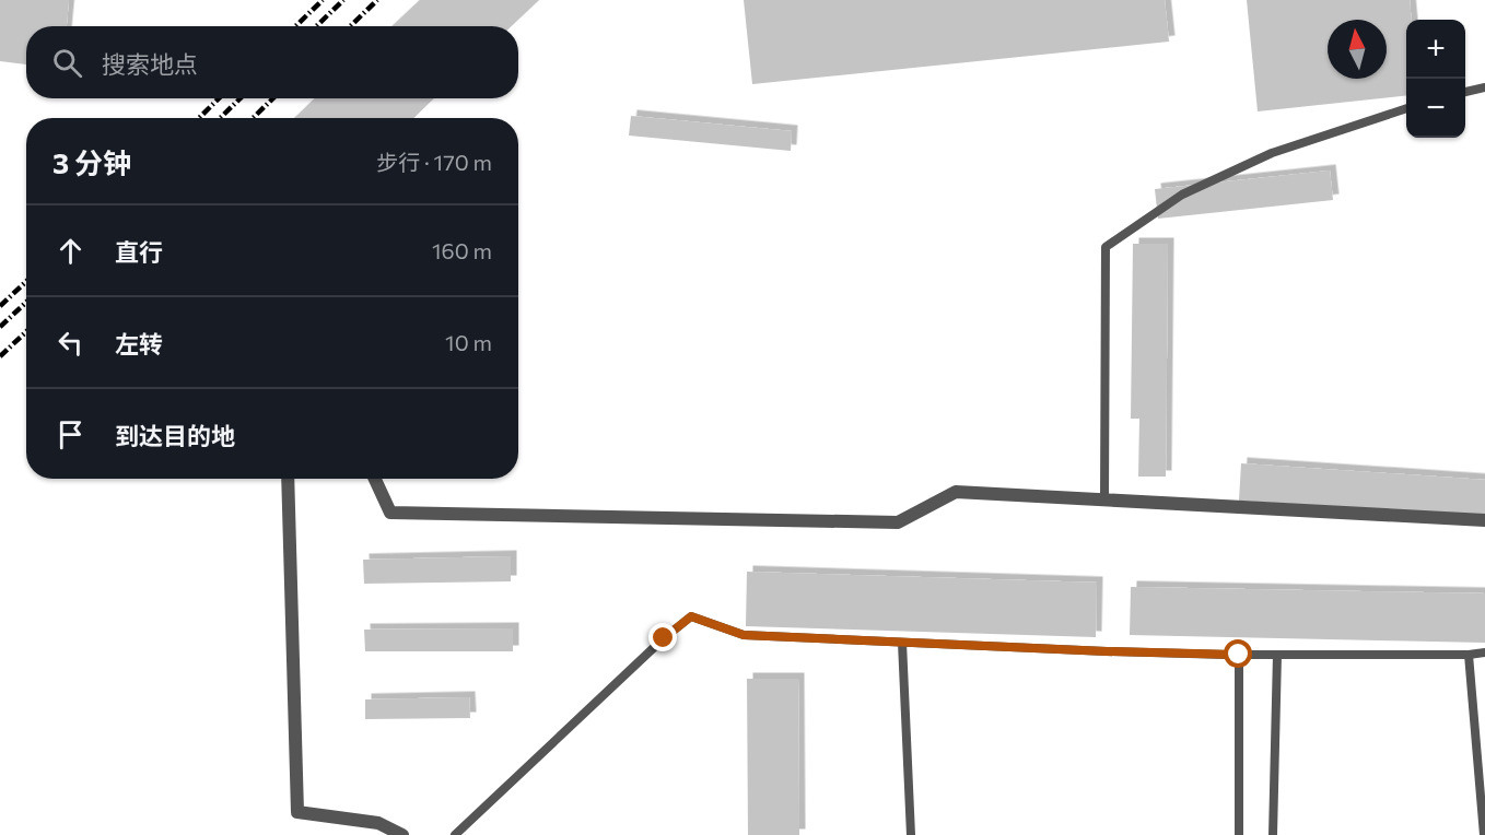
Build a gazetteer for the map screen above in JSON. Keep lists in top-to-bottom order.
{
  "north": "top",
  "page": {
    "map_buttons": ["+", "−"],
    "search": "搜索地点",
    "heading": ["3 分钟", "步行 · 170 m"],
    "list": [
      ["直行", "160 m"],
      ["左转", "10 m"],
      "到达目的地"
    ]
  }
}
